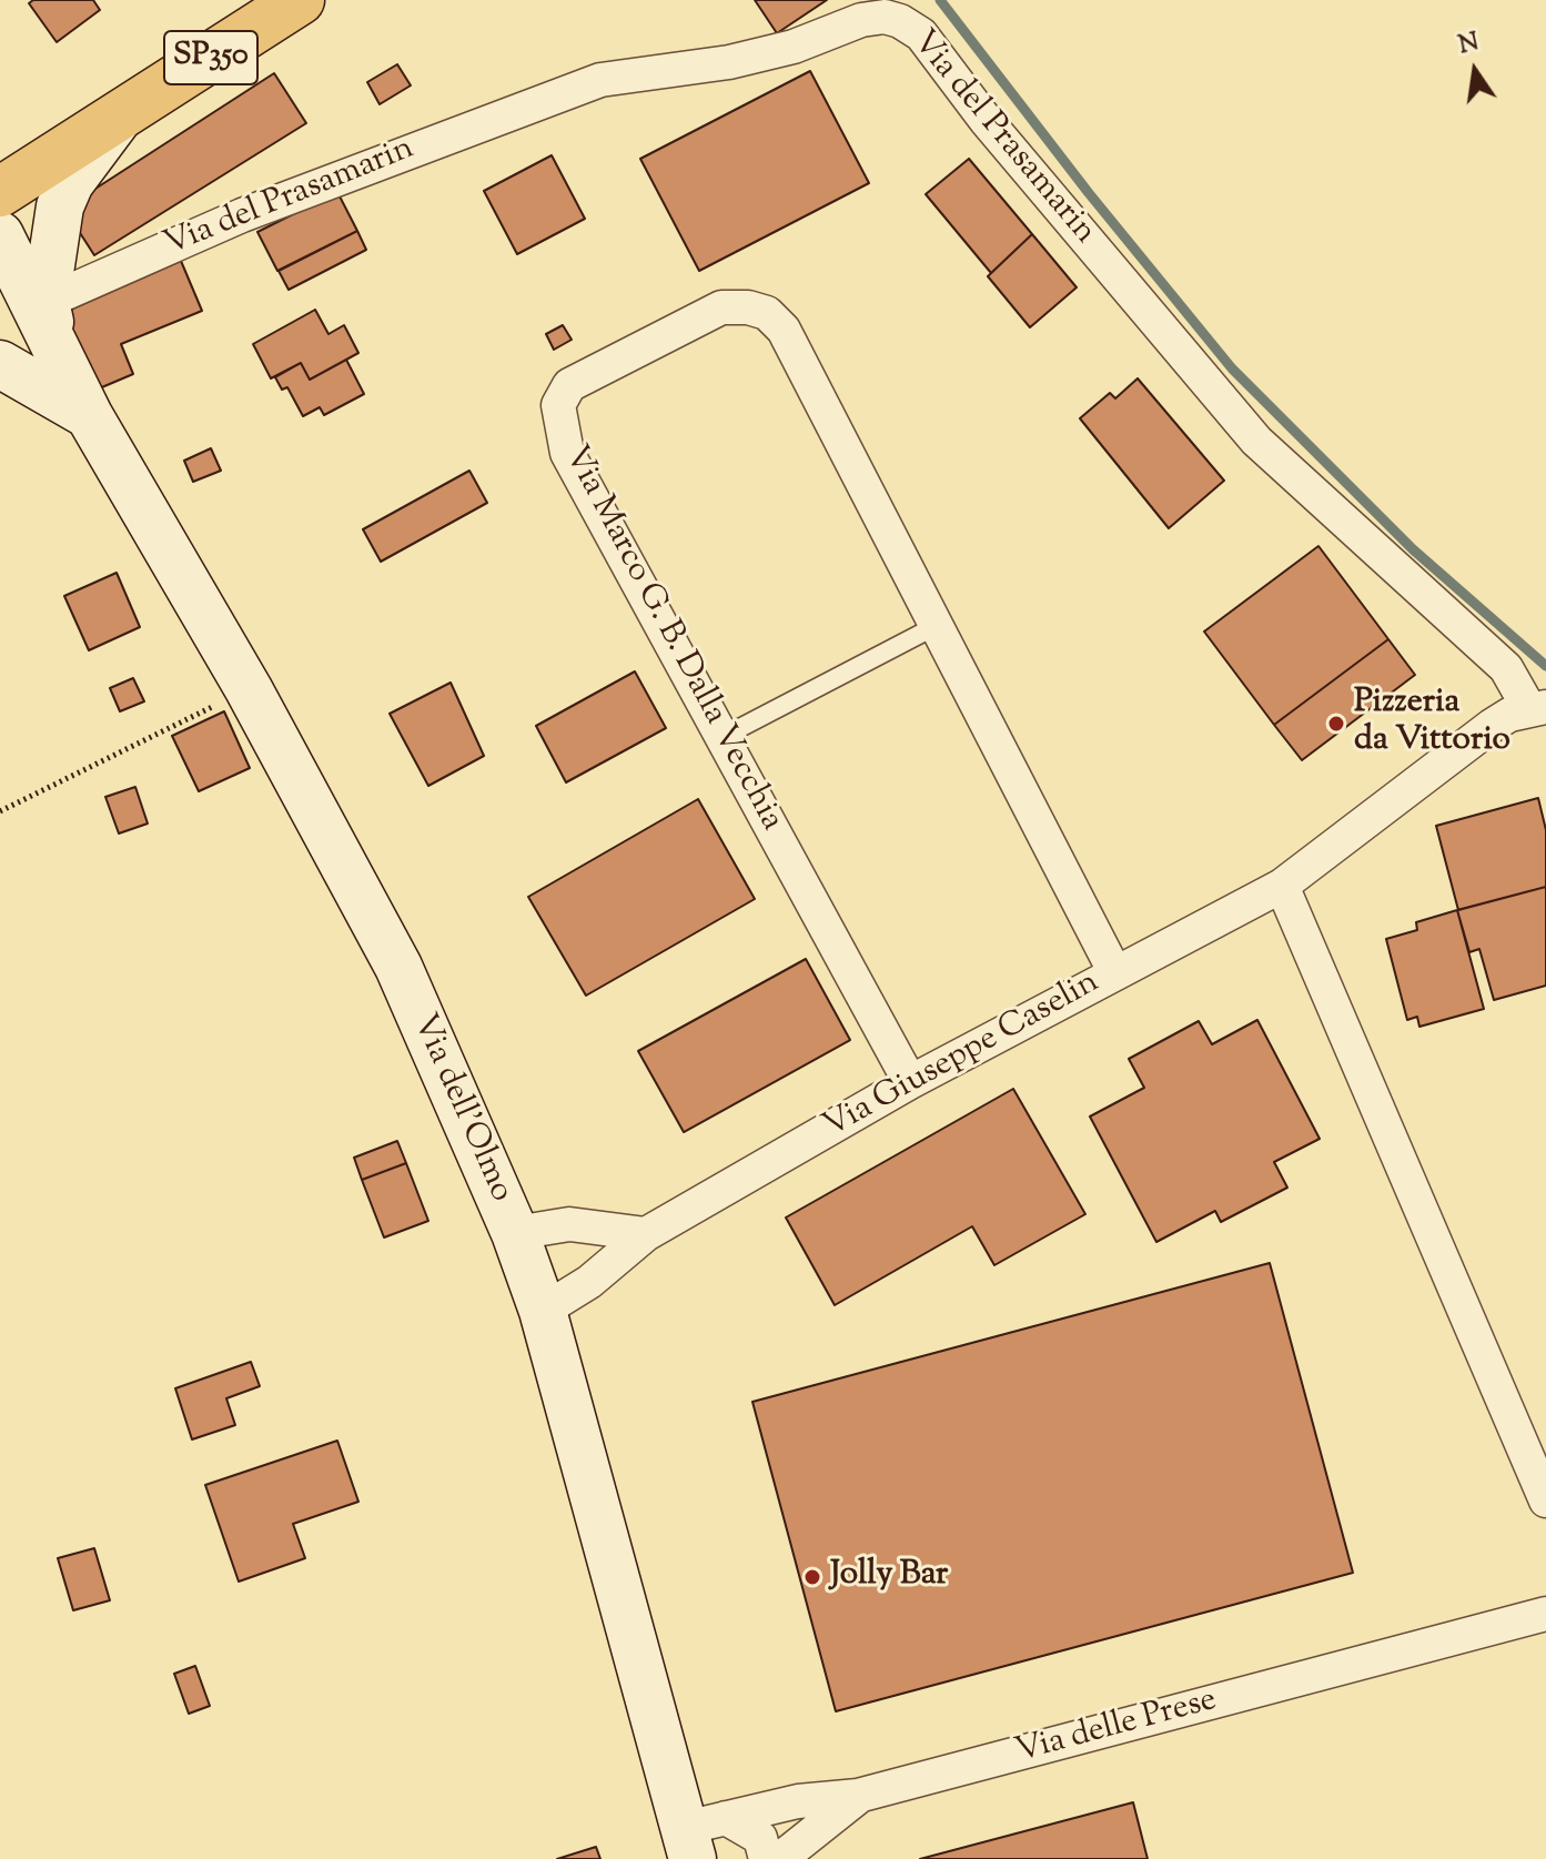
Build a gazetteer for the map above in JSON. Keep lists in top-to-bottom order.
{
  "streets": {
    "main road": ["SP350", "Via dell'Olmo"],
    "street": [
      "Via del Prasamarin",
      "Via Marco G. B. Dalla Vecchia",
      "Via Giuseppe Caselin",
      "Via delle Prese"
    ]
  },
  "crossings": [
    ["SP350", "Via dell'Olmo"],
    ["Via del Prasamarin", "Via Giuseppe Caselin"],
    ["Via del Prasamarin", "Via dell'Olmo"],
    ["Via Marco G. B. Dalla Vecchia", "Via Giuseppe Caselin"],
    ["Via Giuseppe Caselin", "Via dell'Olmo"],
    ["Via dell'Olmo", "Via delle Prese"]
  ],
  "places": ["Pizzeria da Vittorio", "Jolly Bar"],
  "north": "top"
}
